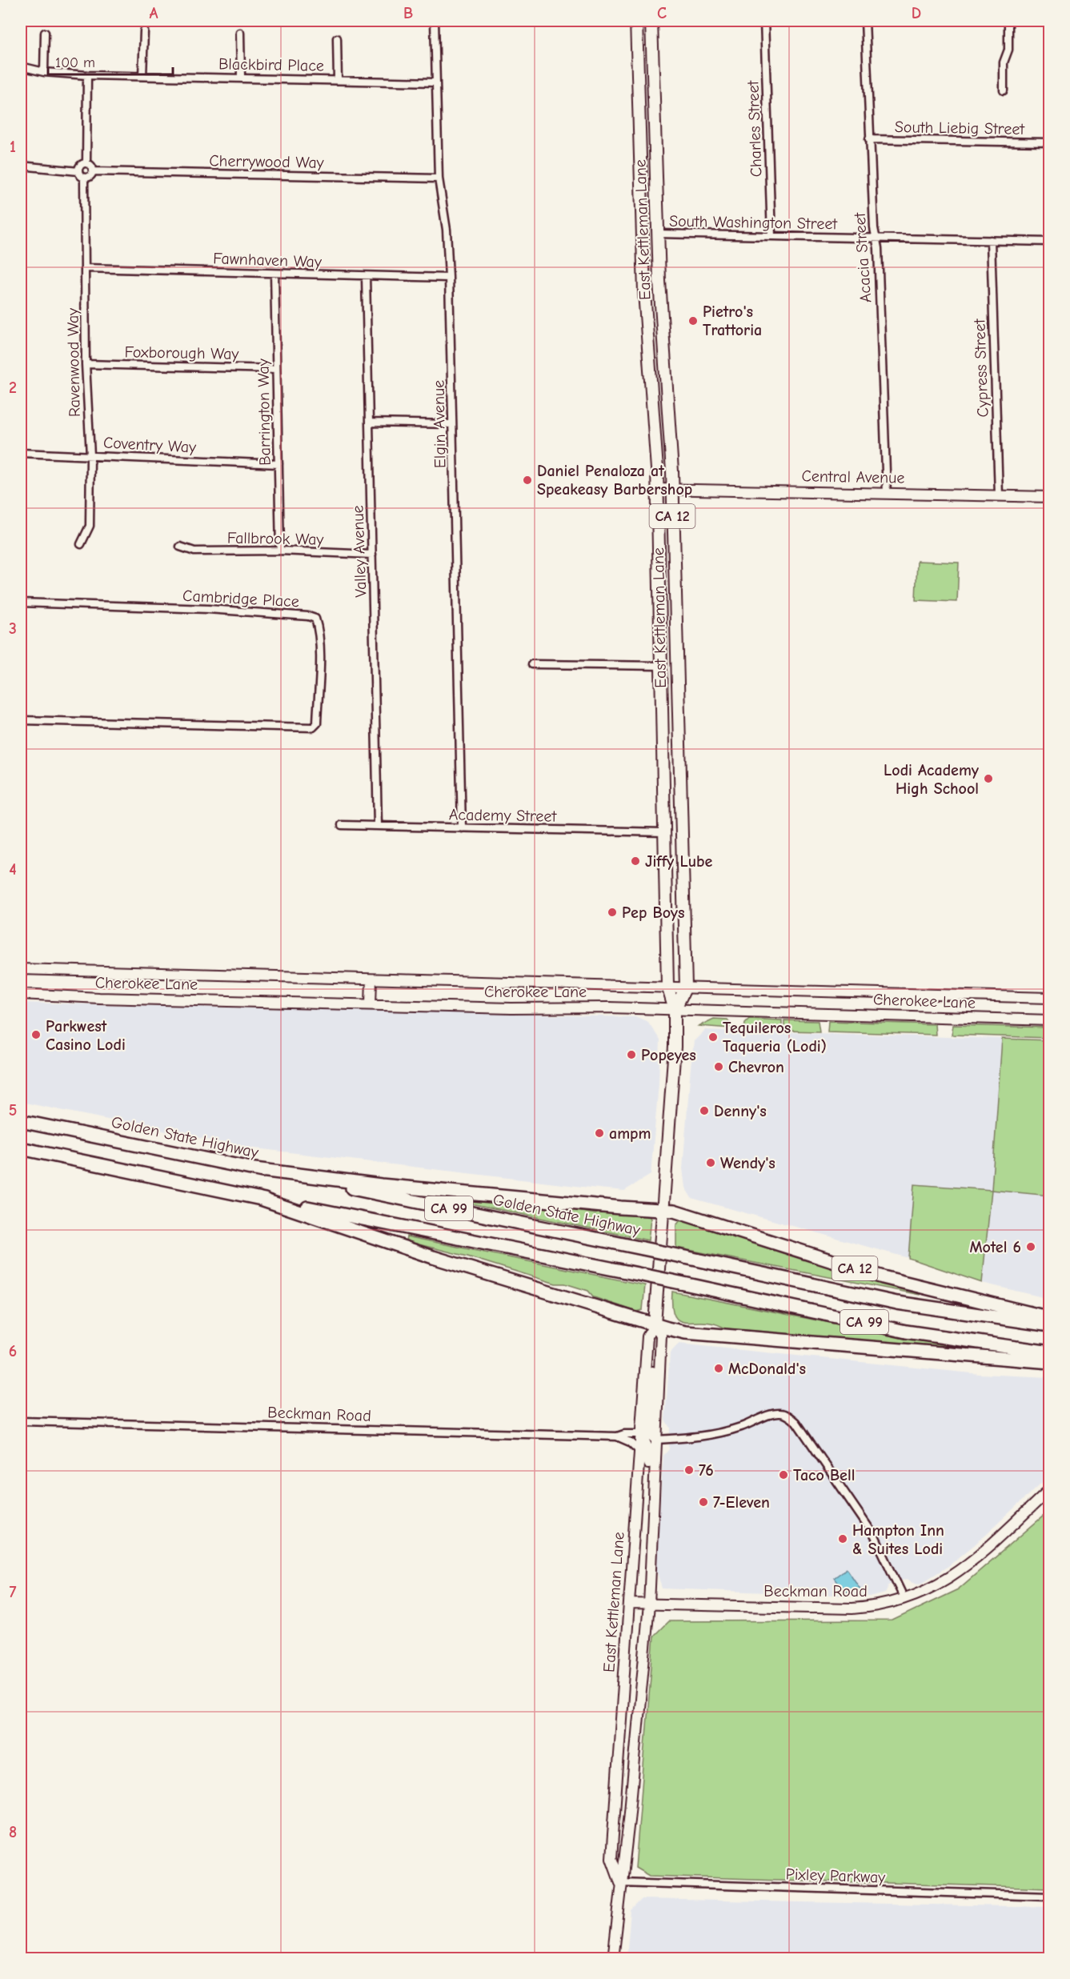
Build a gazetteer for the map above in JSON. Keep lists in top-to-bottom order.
{
  "streets": {
    "highway": ["CA 12", "Golden State Highway", "CA 99"],
    "main road": ["East Kettleman Lane"],
    "street": [
      "Blackbird Place",
      "South Liebig Street",
      "Charles Street",
      "Cherrywood Way",
      "South Washington Street",
      "Acacia Street",
      "Fawnhaven Way",
      "Foxborough Way",
      "Ravenwood Way",
      "Cypress Street",
      "Barrington Way",
      "Elgin Avenue",
      "Coventry Way",
      "Central Avenue",
      "Fallbrook Way",
      "Valley Avenue",
      "Cambridge Place",
      "Academy Street",
      "Cherokee Lane",
      "Beckman Road",
      "Pixley Parkway"
    ]
  },
  "crossings": [
    ["Blackbird Place", "Elgin Avenue"],
    ["South Liebig Street", "Acacia Street"],
    ["Charles Street", "South Washington Street"],
    ["Cherrywood Way", "Ravenwood Way"],
    ["Cherrywood Way", "Elgin Avenue"],
    ["South Washington Street", "East Kettleman Lane"],
    ["South Washington Street", "Acacia Street"],
    ["South Washington Street", "Cypress Street"],
    ["East Kettleman Lane", "Central Avenue"],
    ["East Kettleman Lane", "CA 12"],
    ["East Kettleman Lane", "Academy Street"],
    ["East Kettleman Lane", "Cherokee Lane"],
    ["East Kettleman Lane", "Beckman Road"],
    ["East Kettleman Lane", "Pixley Parkway"],
    ["Acacia Street", "Central Avenue"],
    ["Fawnhaven Way", "Ravenwood Way"],
    ["Fawnhaven Way", "Barrington Way"],
    ["Fawnhaven Way", "Elgin Avenue"],
    ["Fawnhaven Way", "Valley Avenue"],
    ["Foxborough Way", "Ravenwood Way"],
    ["Foxborough Way", "Barrington Way"],
    ["Ravenwood Way", "Coventry Way"],
    ["Cypress Street", "Central Avenue"],
    ["Barrington Way", "Coventry Way"],
    ["Barrington Way", "Fallbrook Way"],
    ["Elgin Avenue", "Academy Street"],
    ["Fallbrook Way", "Valley Avenue"],
    ["Valley Avenue", "Academy Street"]
  ],
  "places": [
    "Pietro's Trattoria",
    "Daniel Penaloza at Speakeasy Barbershop",
    "Lodi Academy High School",
    "Jiffy Lube",
    "Pep Boys",
    "Parkwest Casino Lodi",
    "Tequileros Taqueria (Lodi)",
    "Popeyes",
    "Chevron",
    "Denny's",
    "ampm",
    "Wendy's",
    "Motel 6",
    "McDonald's",
    "76",
    "Taco Bell",
    "7-Eleven",
    "Hampton Inn & Suites Lodi"
  ],
  "scale_bar": "100 m",
  "grid": {
    "columns": [
      "A",
      "B",
      "C",
      "D"
    ],
    "rows": [
      "1",
      "2",
      "3",
      "4",
      "5",
      "6",
      "7",
      "8"
    ]
  }
}
